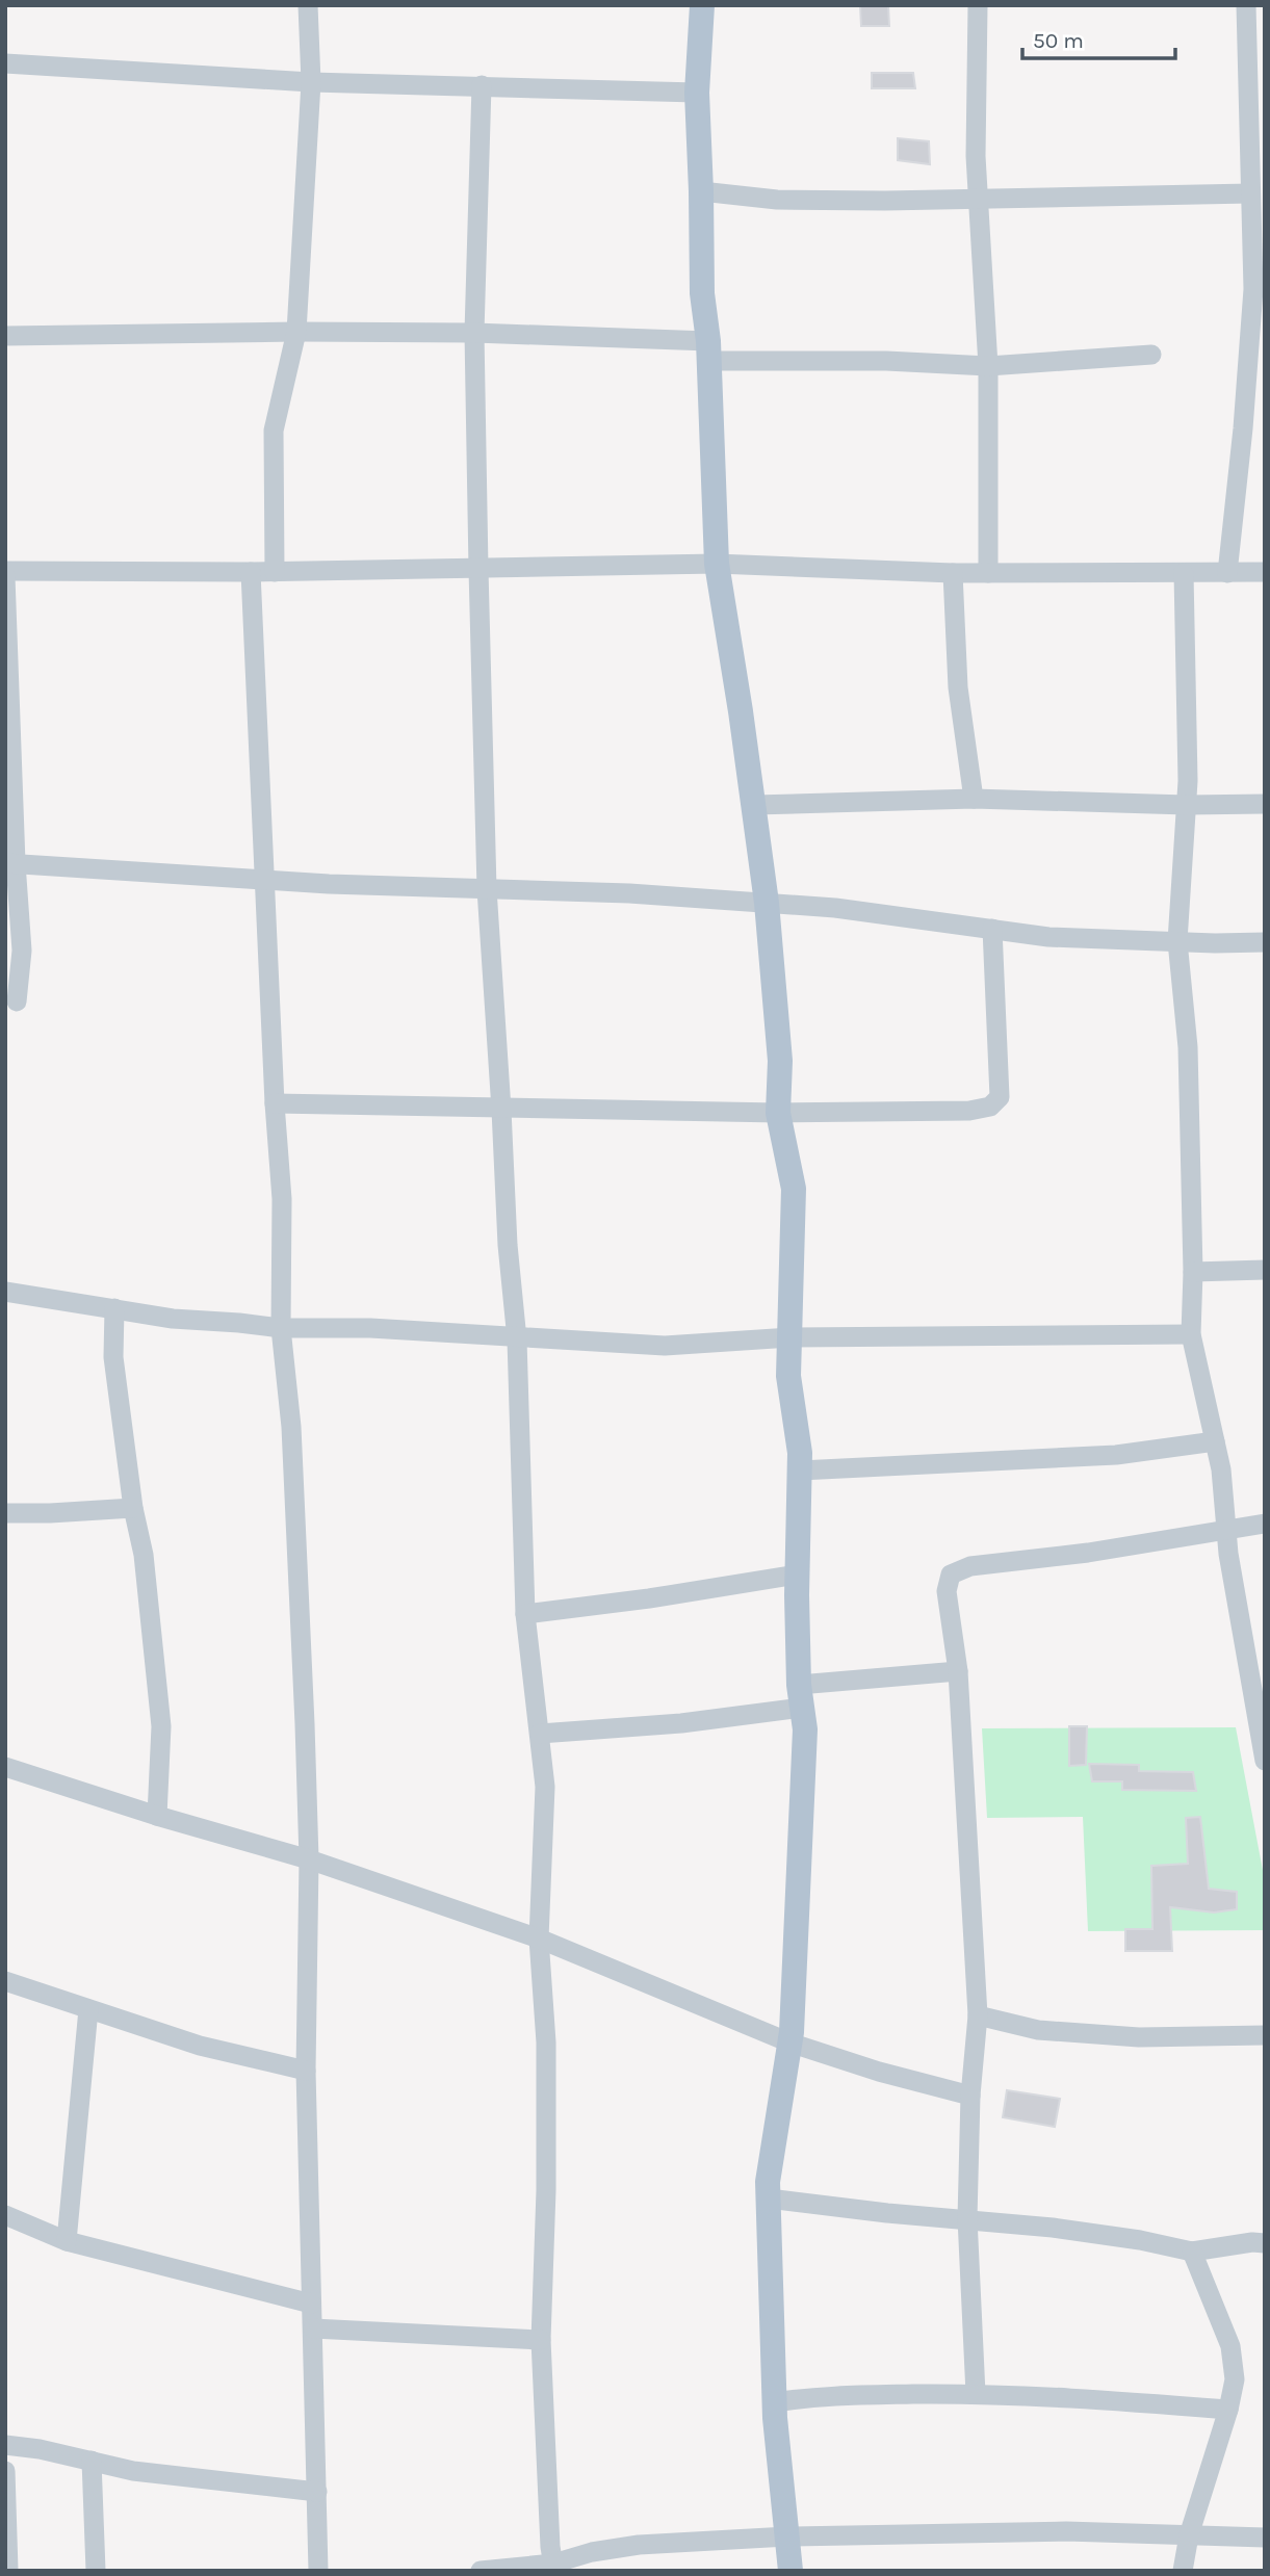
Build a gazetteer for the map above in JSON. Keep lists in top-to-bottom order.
{
  "scale_bar": "50 m"
}
